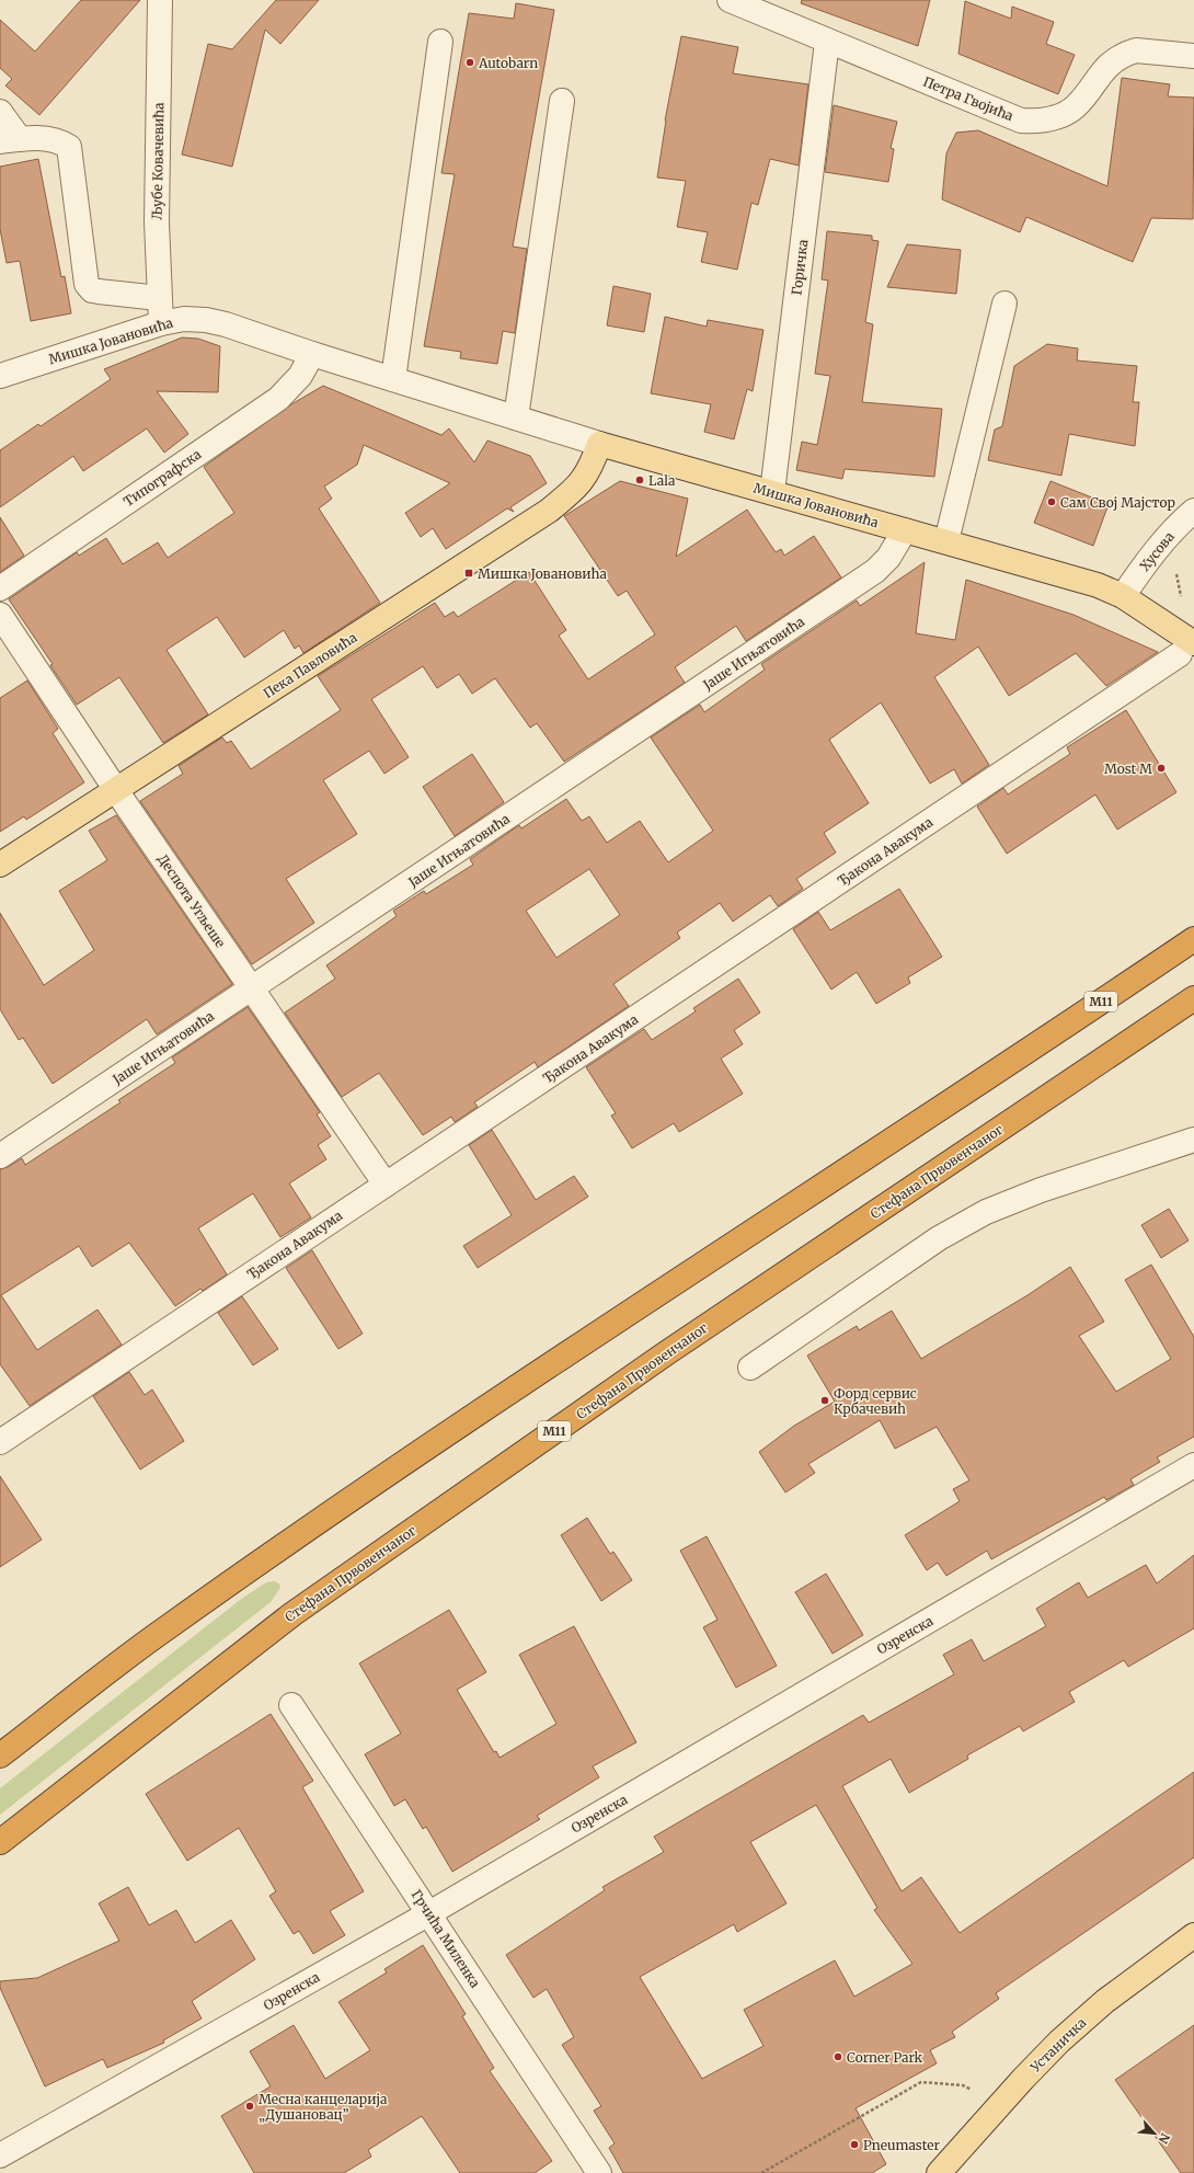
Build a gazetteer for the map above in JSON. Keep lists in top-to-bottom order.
{
  "streets": {
    "highway": ["M11", "Стефана Првовенчаног"],
    "main road": ["Мишка Јовановића", "Пека Павловића", "Устаничка"],
    "street": [
      "Петра Гвојића",
      "Љубе Ковачевића",
      "Горичка",
      "Типографска",
      "Хусова",
      "Јаше Игњатовића",
      "Ђакона Авакума",
      "Деспота Угљеше",
      "Озренска",
      "Грчића Миленка"
    ]
  },
  "crossings": [
    ["Петра Гвојића", "Горичка"],
    ["Љубе Ковачевића", "Мишка Јовановића"],
    ["Горичка", "Мишка Јовановића"],
    ["Мишка Јовановића", "Типографска"],
    ["Мишка Јовановића", "Хусова"],
    ["Мишка Јовановића", "Јаше Игњатовића"],
    ["Мишка Јовановића", "Пека Павловића"],
    ["Мишка Јовановића", "Ђакона Авакума"],
    ["Јаше Игњатовића", "Деспота Угљеше"],
    ["Пека Павловића", "Деспота Угљеше"],
    ["Ђакона Авакума", "Деспота Угљеше"],
    ["Озренска", "Грчића Миленка"]
  ],
  "places": {
    "other": [
      "Autobarn",
      "Lala",
      "Сам Свој Мајстор",
      "Most M",
      "Форд сервис Крбачевић",
      "Corner Park",
      "Месна канцеларија „Душановац”",
      "Pneumaster"
    ],
    "transit": ["Мишка Јовановића"]
  },
  "north": "bottom right"
}
